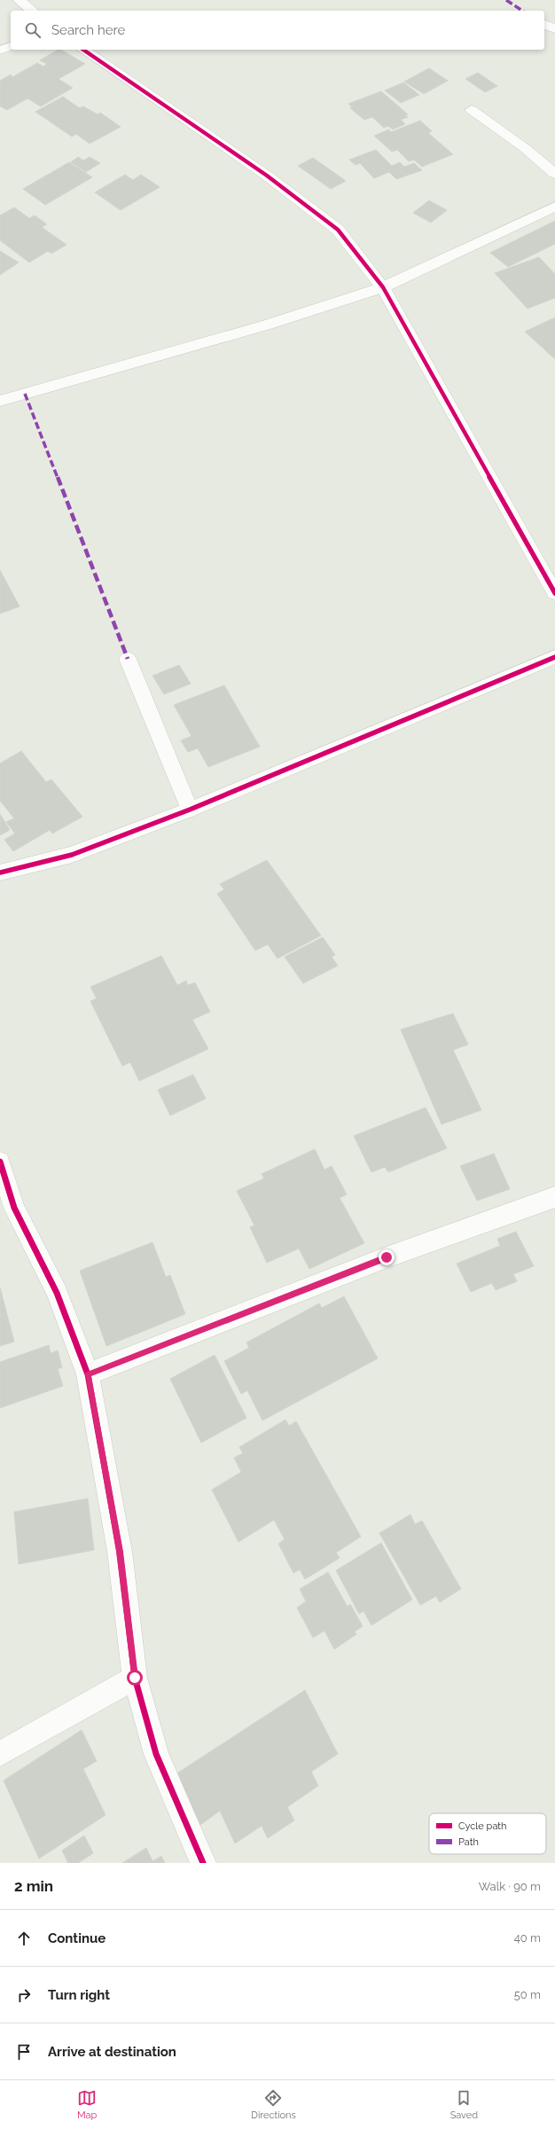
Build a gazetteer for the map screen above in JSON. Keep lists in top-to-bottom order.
{
  "legend": ["Cycle path", "Path"],
  "page": {
    "search": "Search here",
    "heading": ["2 min", "Walk · 90 m"],
    "list": [
      ["Continue", "40 m"],
      ["Turn right", "50 m"],
      "Arrive at destination"
    ],
    "nav": ["Map", "Directions", "Saved"]
  }
}
